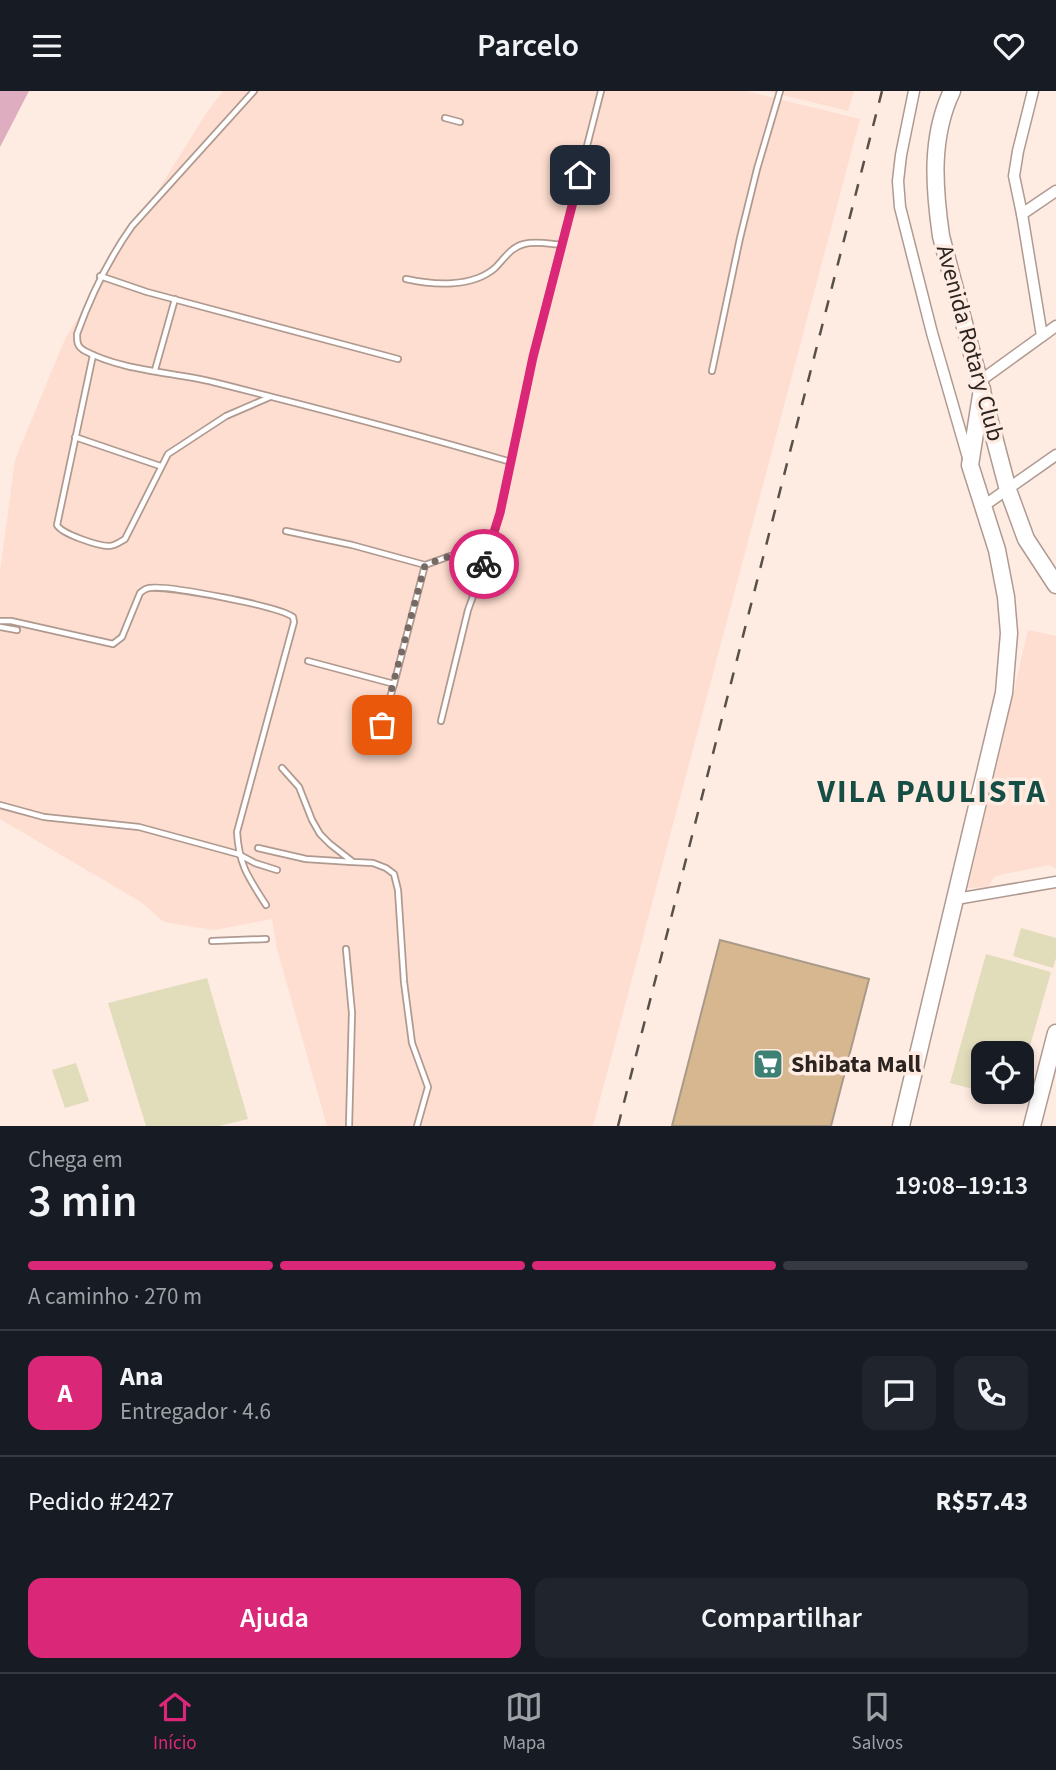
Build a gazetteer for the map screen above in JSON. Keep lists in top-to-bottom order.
{
  "streets": {
    "main road": ["Avenida Rotary Club"]
  },
  "districts": ["VILA PAULISTA"],
  "places": {
    "supermarket": ["Shibata Mall"]
  },
  "page": {
    "header": "Parcelo",
    "heading": ["3 min", "Chega em", "19:08–19:13"],
    "panel": [
      "Ana",
      "Entregador · 4.6",
      "Pedido #2427",
      "R$57.43"
    ],
    "bar": "A caminho · 270 m",
    "round": "A",
    "buttons": ["Ajuda", "Compartilhar"],
    "tabs": ["Início", "Mapa", "Salvos"]
  }
}
